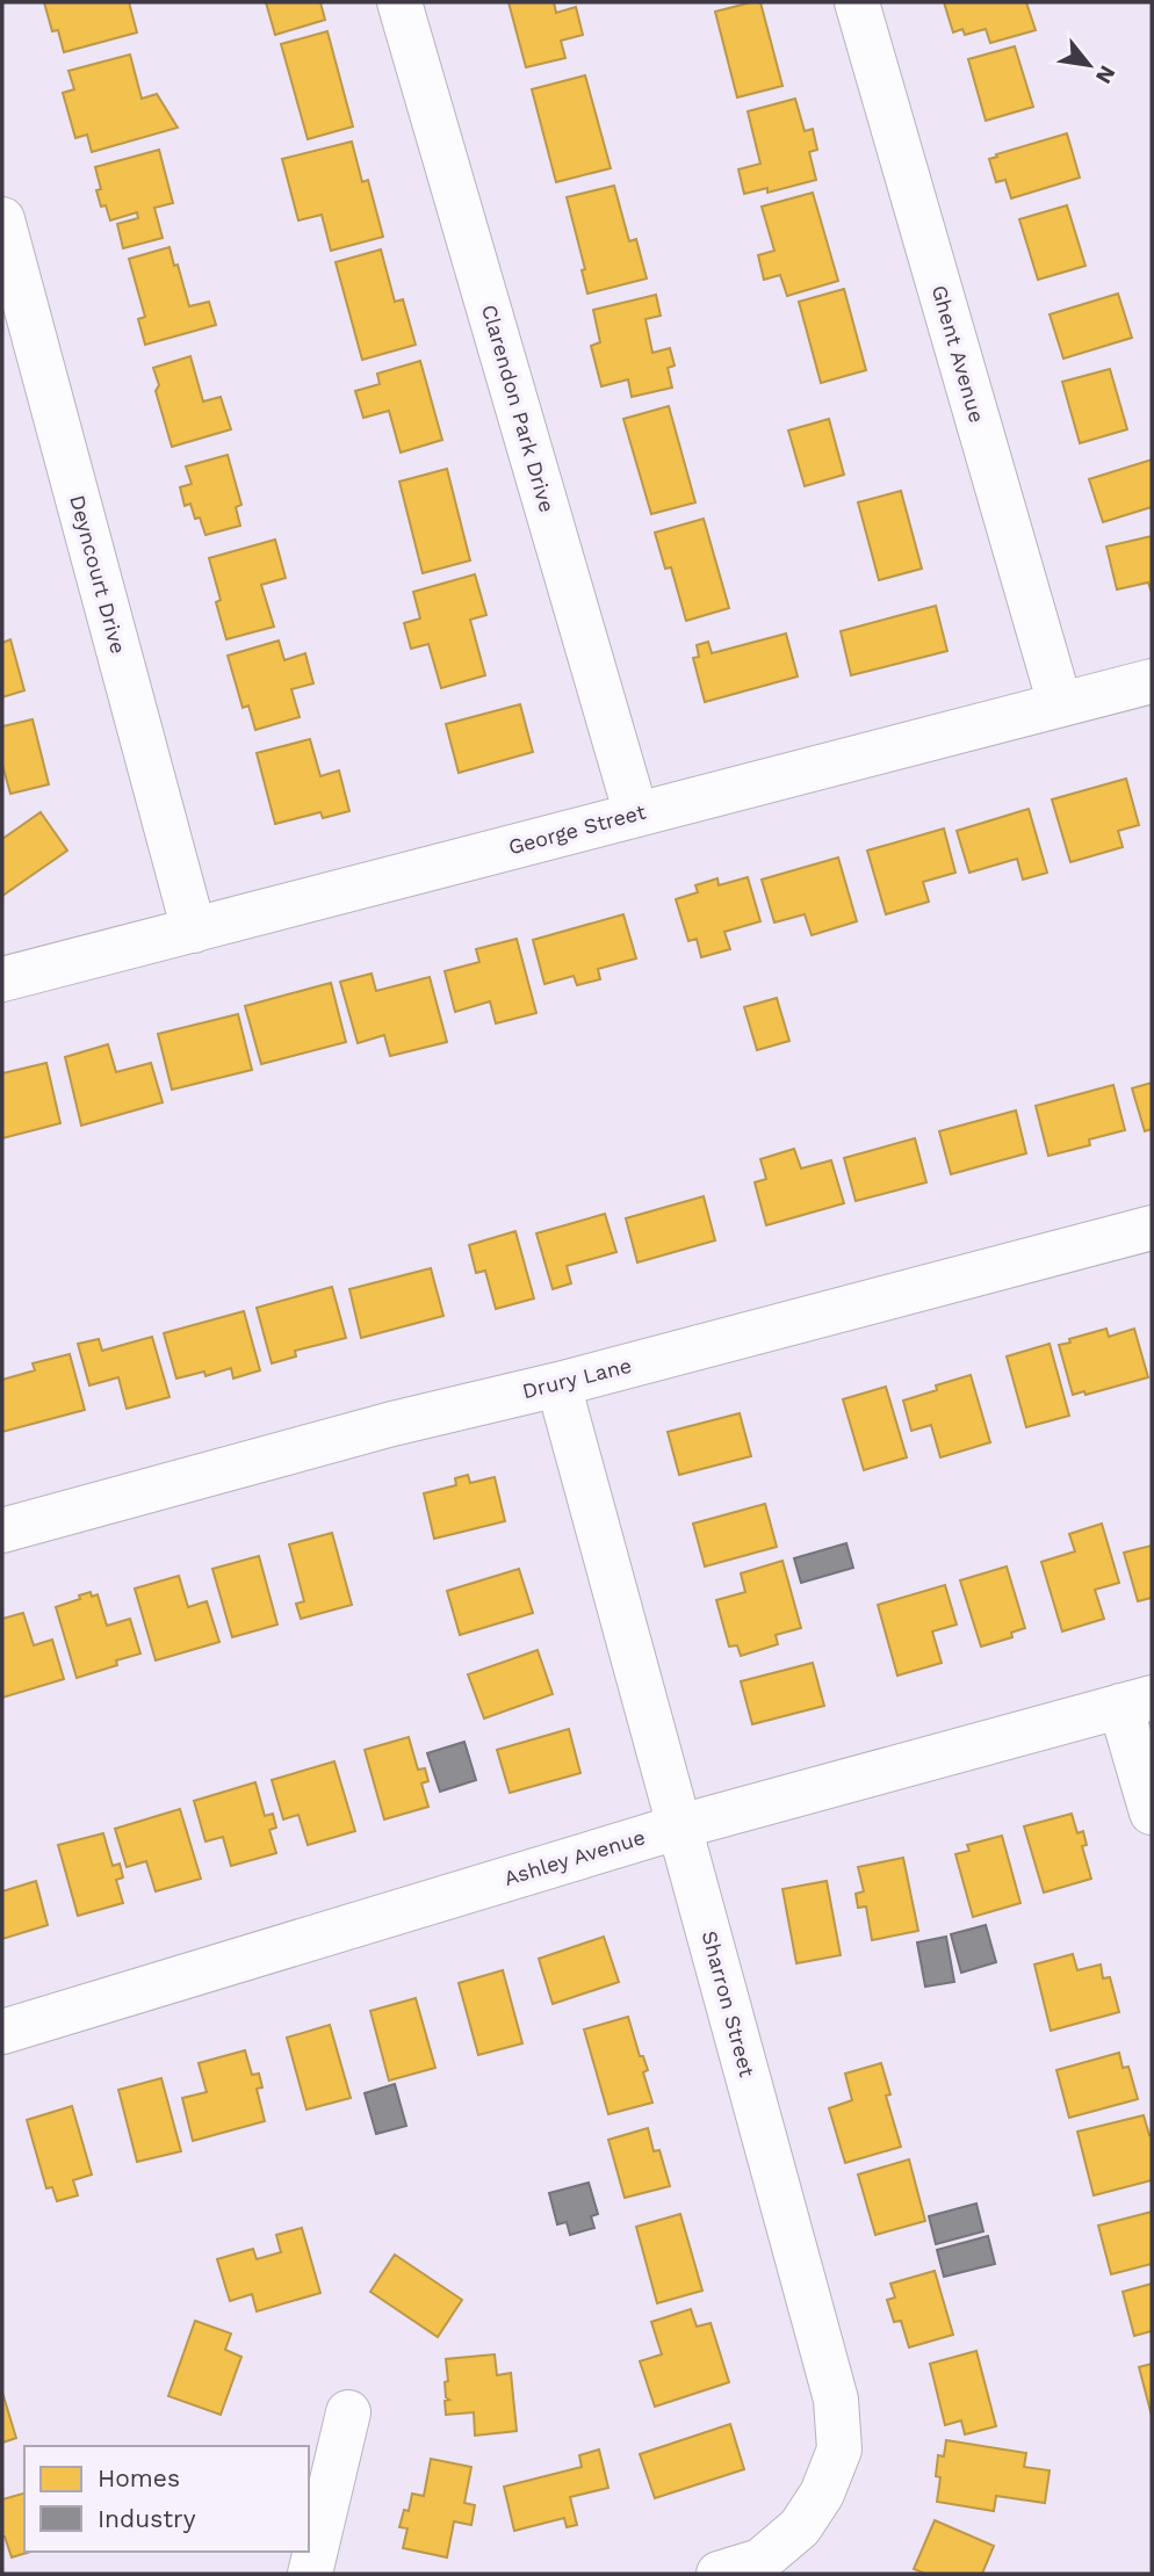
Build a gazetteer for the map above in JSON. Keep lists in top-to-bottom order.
{
  "streets": {
    "street": [
      "Ghent Avenue",
      "Clarendon Park Drive",
      "Deyncourt Drive",
      "George Street",
      "Drury Lane",
      "Ashley Avenue",
      "Sharron Street"
    ]
  },
  "crossings": [
    ["Ghent Avenue", "George Street"],
    ["Clarendon Park Drive", "George Street"],
    ["Deyncourt Drive", "George Street"],
    ["Drury Lane", "Sharron Street"],
    ["Ashley Avenue", "Sharron Street"]
  ],
  "legend": ["Homes", "Industry"],
  "north": "bottom right"
}
